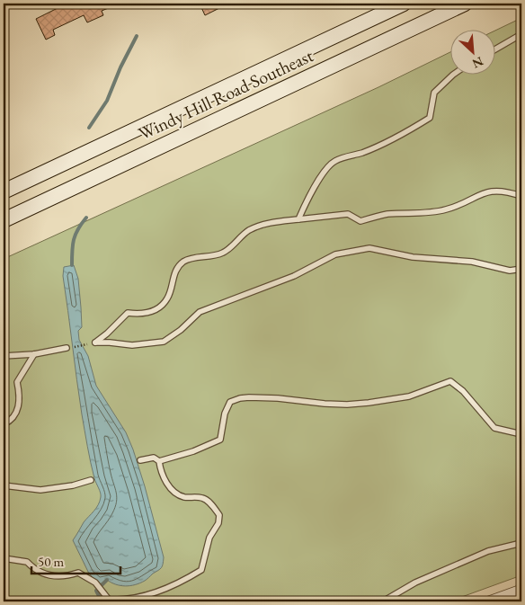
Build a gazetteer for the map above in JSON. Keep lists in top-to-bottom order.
{
  "streets": {
    "main road": ["Windy Hill Road Southeast"]
  },
  "scale_bar": "50 m",
  "north": "bottom right"
}
